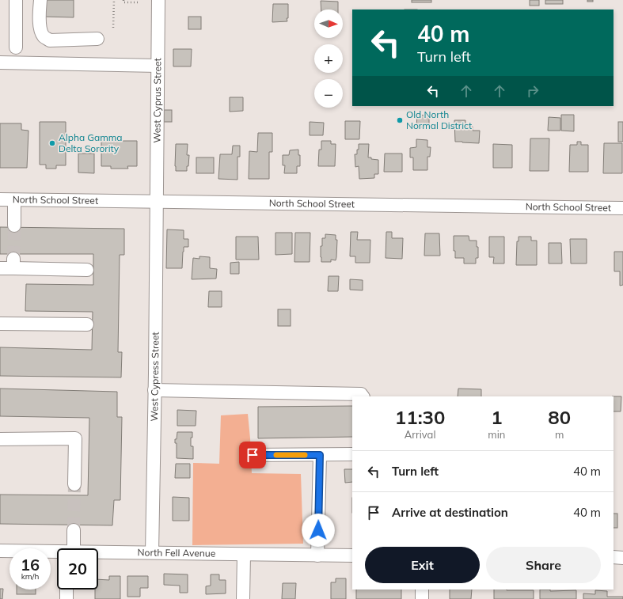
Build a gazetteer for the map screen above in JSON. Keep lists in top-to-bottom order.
{
  "streets": {
    "street": [
      "West Cyprus Street",
      "North School Street",
      "West Cypress Street",
      "North Fell Avenue"
    ]
  },
  "crossings": [
    ["West Cyprus Street", "North School Street"],
    ["West Cyprus Street", "West Cypress Street"],
    ["North School Street", "West Cypress Street"],
    ["West Cypress Street", "North Fell Avenue"]
  ],
  "places": ["Old North Normal District", "Alpha Gamma Delta Sorority"],
  "north": "right",
  "page": {
    "map_buttons": ["+", "−"],
    "turn": ["40 m", "Turn left"],
    "eta": [
      "11:30",
      "Arrival",
      "1",
      "min",
      "80",
      "m"
    ],
    "list": [
      {
        "name": "Turn left",
        "value": "40 m"
      },
      {
        "name": "Arrive at destination",
        "value": "40 m"
      }
    ],
    "buttons": ["Exit", "Share"],
    "speed": "16 km/h",
    "limit": "20"
  }
}
